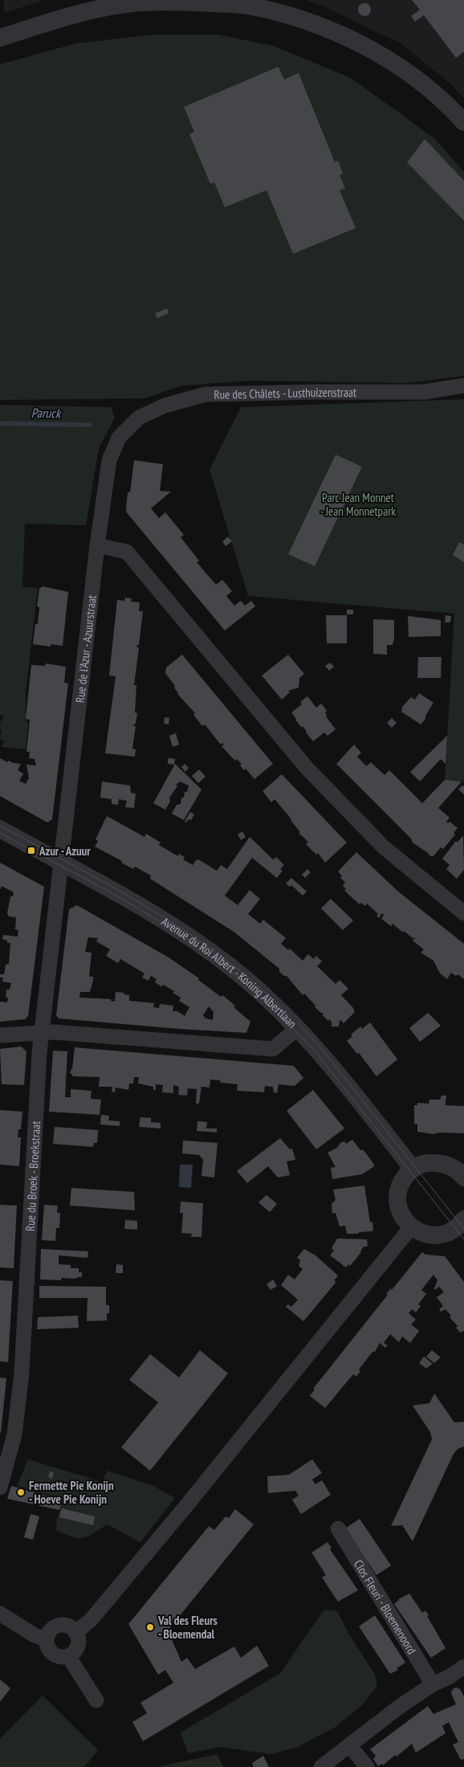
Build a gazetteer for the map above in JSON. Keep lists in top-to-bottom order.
{
  "streets": {
    "street": [
      "Rue des Châlets - Lusthuizenstraat",
      "Rue de l'Azur - Azuurstraat",
      "Avenue du Roi Albert - Koning Albertlaan",
      "Rue du Broek - Broekstraat",
      "Clos Fleuri - Bloemenoord"
    ]
  },
  "crossings": [
    ["Rue des Châlets - Lusthuizenstraat", "Rue de l'Azur - Azuurstraat"],
    ["Rue de l'Azur - Azuurstraat", "Avenue du Roi Albert - Koning Albertlaan"],
    ["Rue de l'Azur - Azuurstraat", "Rue du Broek - Broekstraat"],
    ["Avenue du Roi Albert - Koning Albertlaan", "Rue du Broek - Broekstraat"]
  ],
  "water": ["Paruck"],
  "parks": ["Parc Jean Monnet - Jean Monnetpark"],
  "places": {
    "transit": ["Azur - Azuur"],
    "other": ["Fermette Pie Konijn - Hoeve Pie Konijn", "Val des Fleurs - Bloemendal"]
  }
}
